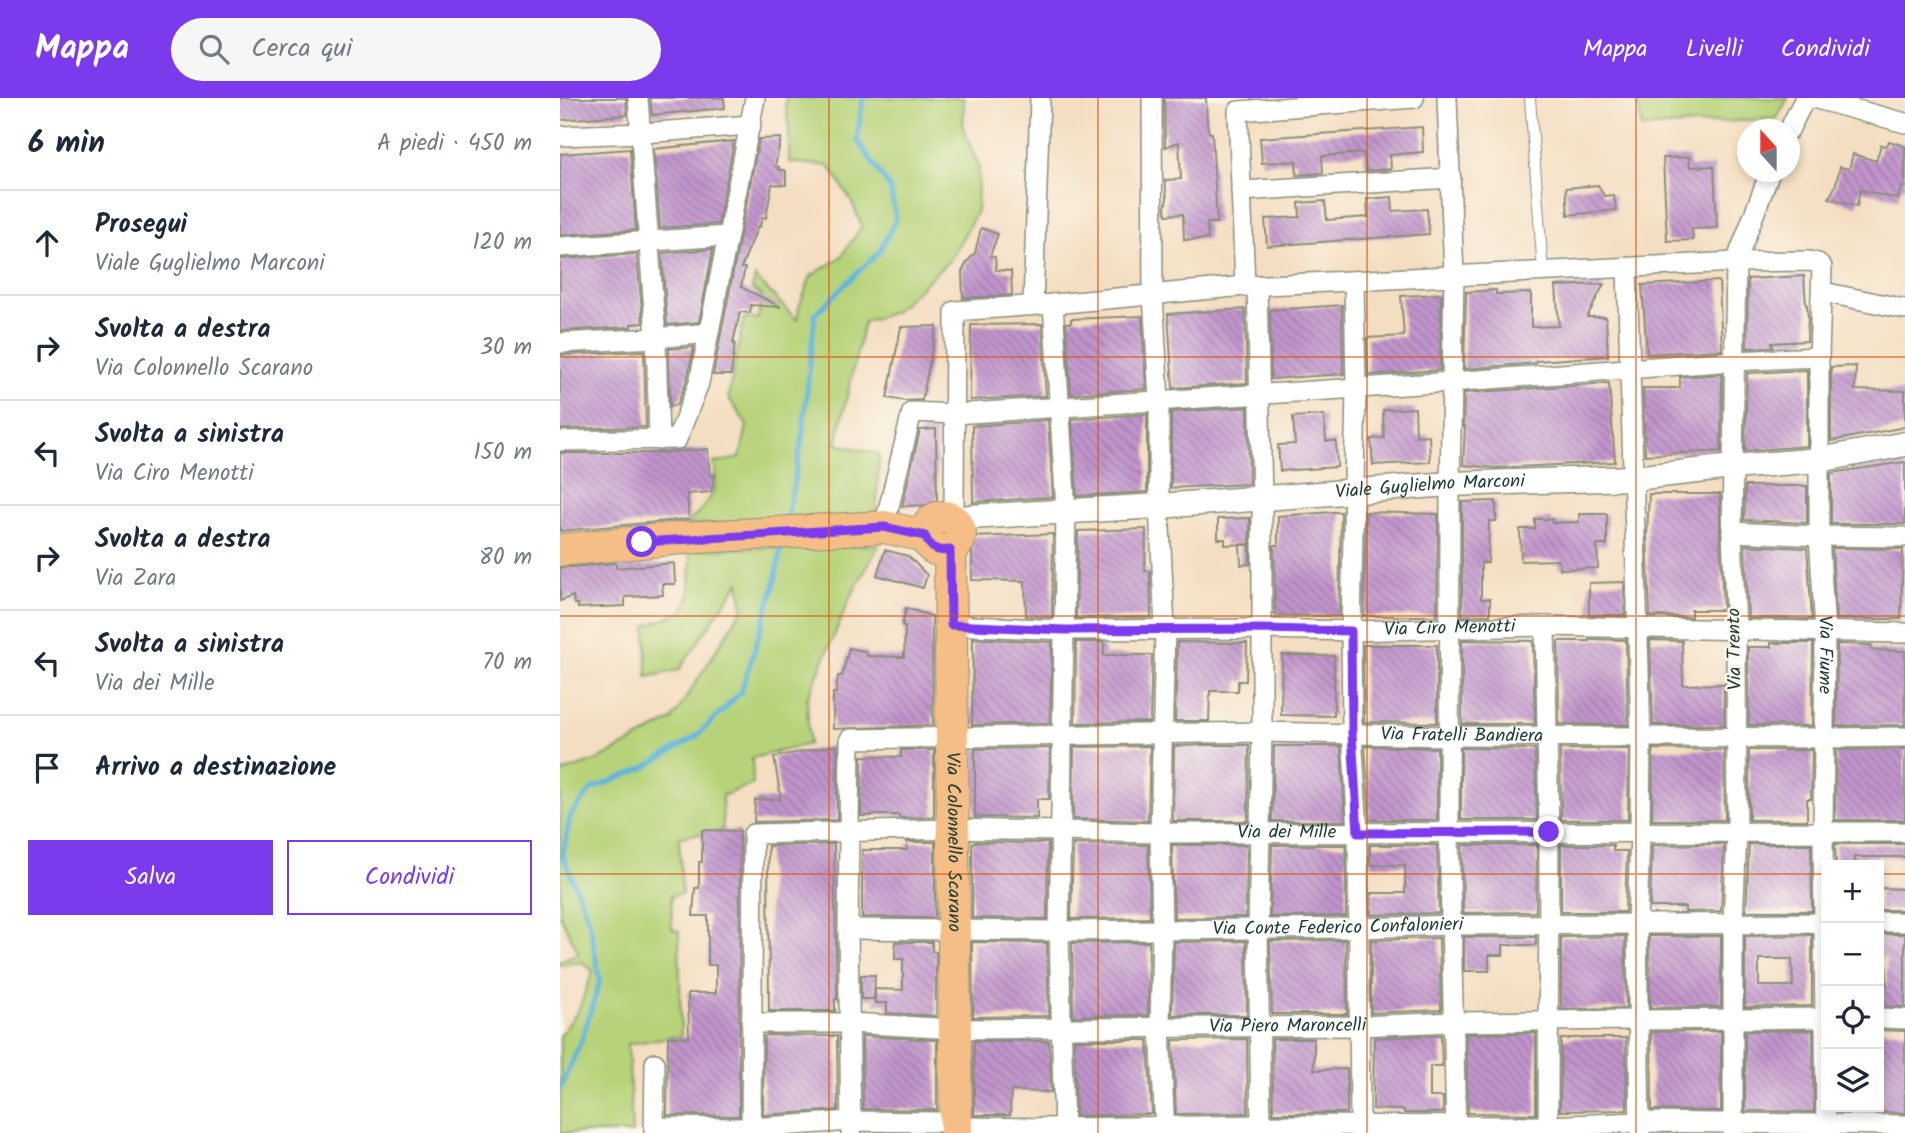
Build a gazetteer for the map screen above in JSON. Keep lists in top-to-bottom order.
{
  "streets": {
    "main road": ["Viale Guglielmo Marconi", "Via Colonnello Scarano"],
    "street": [
      "Via Ciro Menotti",
      "Via Trento",
      "Via Fiume",
      "Via Fratelli Bandiera",
      "Via dei Mille",
      "Via Conte Federico Confalonieri",
      "Via Piero Maroncelli"
    ]
  },
  "crossings": [
    ["Viale Guglielmo Marconi", "Via Trento"],
    ["Viale Guglielmo Marconi", "Via Fiume"],
    ["Viale Guglielmo Marconi", "Via Colonnello Scarano"],
    ["Via Ciro Menotti", "Via Trento"],
    ["Via Ciro Menotti", "Via Fiume"],
    ["Via Ciro Menotti", "Via Colonnello Scarano"],
    ["Via Trento", "Via Fiume"],
    ["Via Trento", "Via Fratelli Bandiera"],
    ["Via Trento", "Via dei Mille"],
    ["Via Trento", "Via Conte Federico Confalonieri"],
    ["Via Trento", "Via Piero Maroncelli"],
    ["Via Fiume", "Via Fratelli Bandiera"],
    ["Via Fiume", "Via dei Mille"],
    ["Via Fratelli Bandiera", "Via dei Mille"],
    ["Via Fratelli Bandiera", "Via Colonnello Scarano"],
    ["Via dei Mille", "Via Colonnello Scarano"],
    ["Via dei Mille", "Via Piero Maroncelli"],
    ["Via Colonnello Scarano", "Via Conte Federico Confalonieri"],
    ["Via Colonnello Scarano", "Via Piero Maroncelli"]
  ],
  "north": "top",
  "page": {
    "header": "Mappa",
    "search": "Cerca qui",
    "nav": ["Mappa", "Livelli", "Condividi"],
    "heading": ["6 min", "A piedi · 450 m"],
    "list": [
      ["Prosegui", "Viale Guglielmo Marconi", "120 m"],
      ["Svolta a destra", "Via Colonnello Scarano", "30 m"],
      ["Svolta a sinistra", "Via Ciro Menotti", "150 m"],
      ["Svolta a destra", "Via Zara", "80 m"],
      ["Svolta a sinistra", "Via dei Mille", "70 m"],
      "Arrivo a destinazione"
    ],
    "buttons": ["Salva", "Condividi"],
    "map_buttons": ["+", "−"]
  }
}
